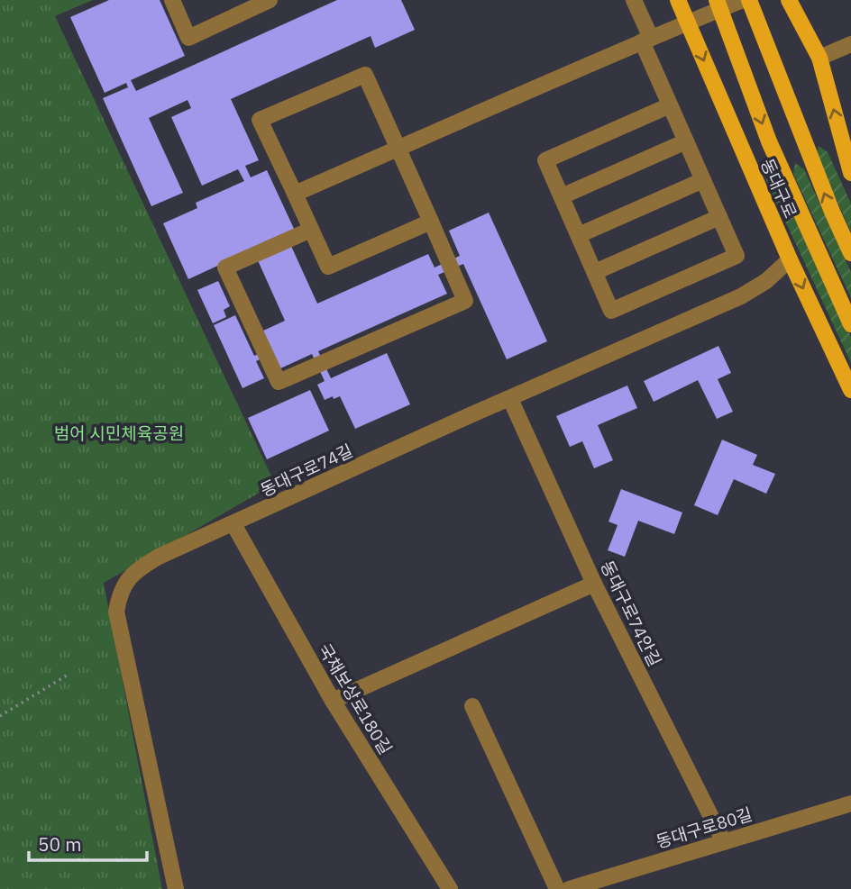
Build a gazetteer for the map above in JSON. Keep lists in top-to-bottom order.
{
  "streets": {
    "main road": ["동대구로"],
    "street": [
      "동대구로74길",
      "동대구로74안길",
      "국채보상로180길",
      "동대구로80길"
    ]
  },
  "crossings": [
    ["동대구로", "동대구로74길"],
    ["동대구로74길", "동대구로74안길"],
    ["동대구로74길", "국채보상로180길"],
    ["동대구로74안길", "동대구로80길"]
  ],
  "parks": ["범어 시민체육공원"],
  "scale_bar": "50 m"
}
